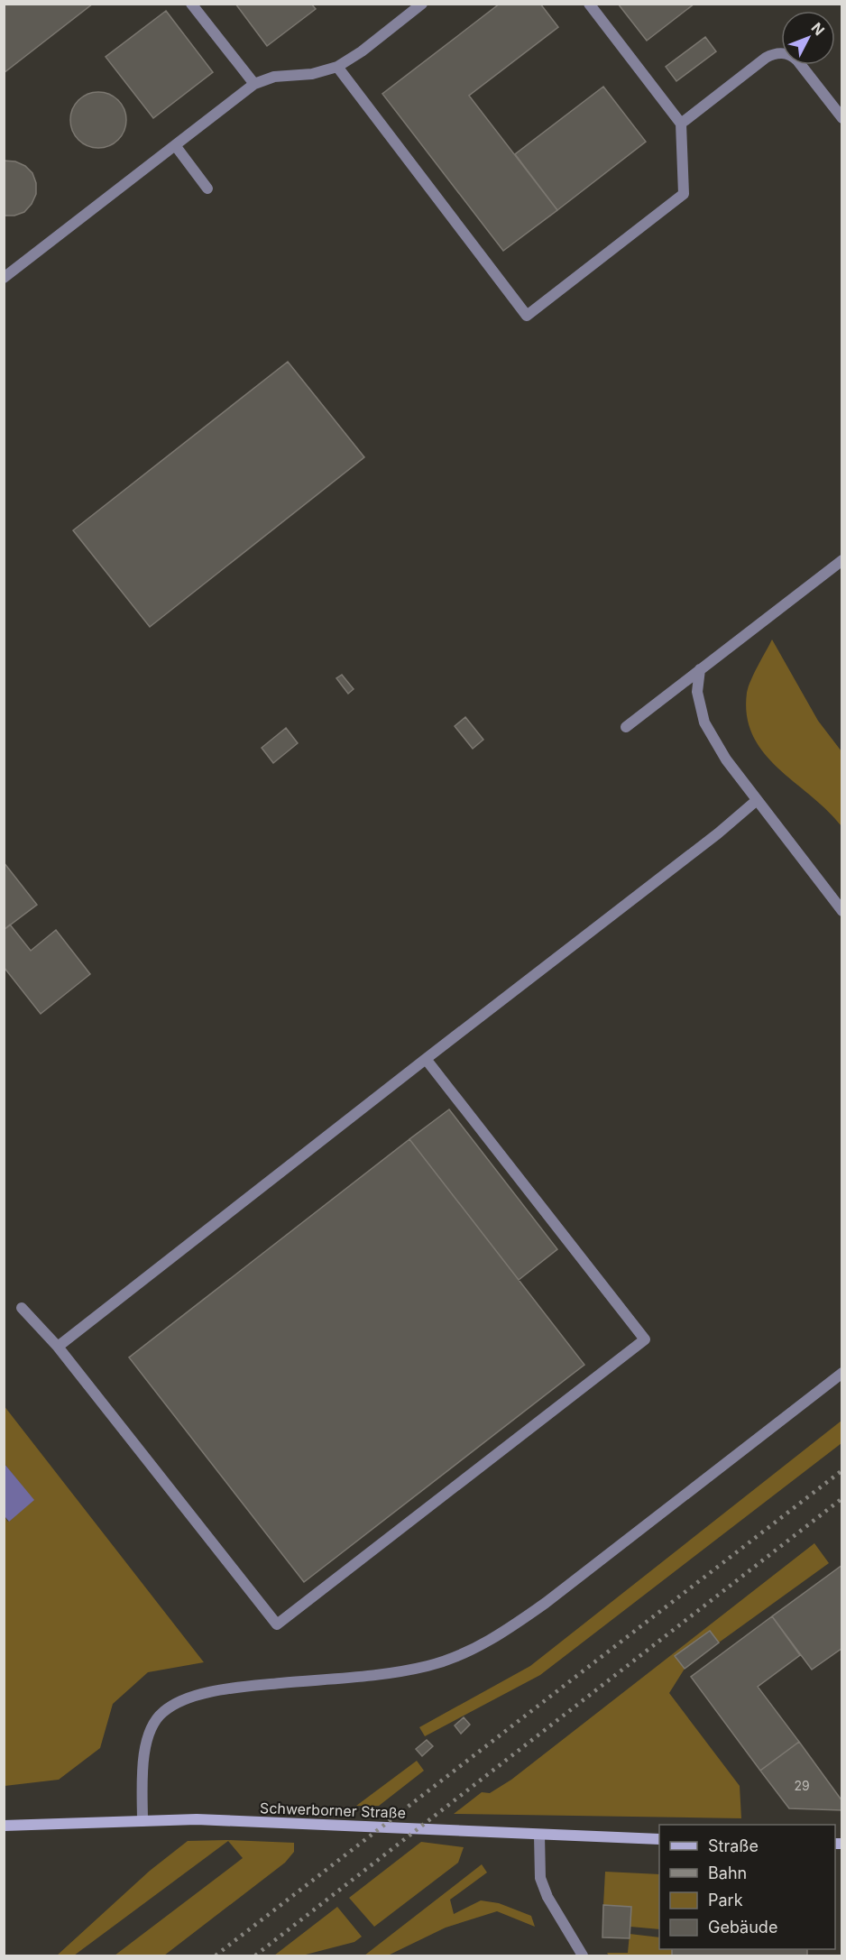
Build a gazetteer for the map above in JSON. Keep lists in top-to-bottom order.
{
  "streets": {
    "street": ["Schwerborner Straße"]
  },
  "house_numbers": ["29"],
  "legend": [
    "Straße",
    "Bahn",
    "Park",
    "Gebäude"
  ],
  "north": "top right"
}
